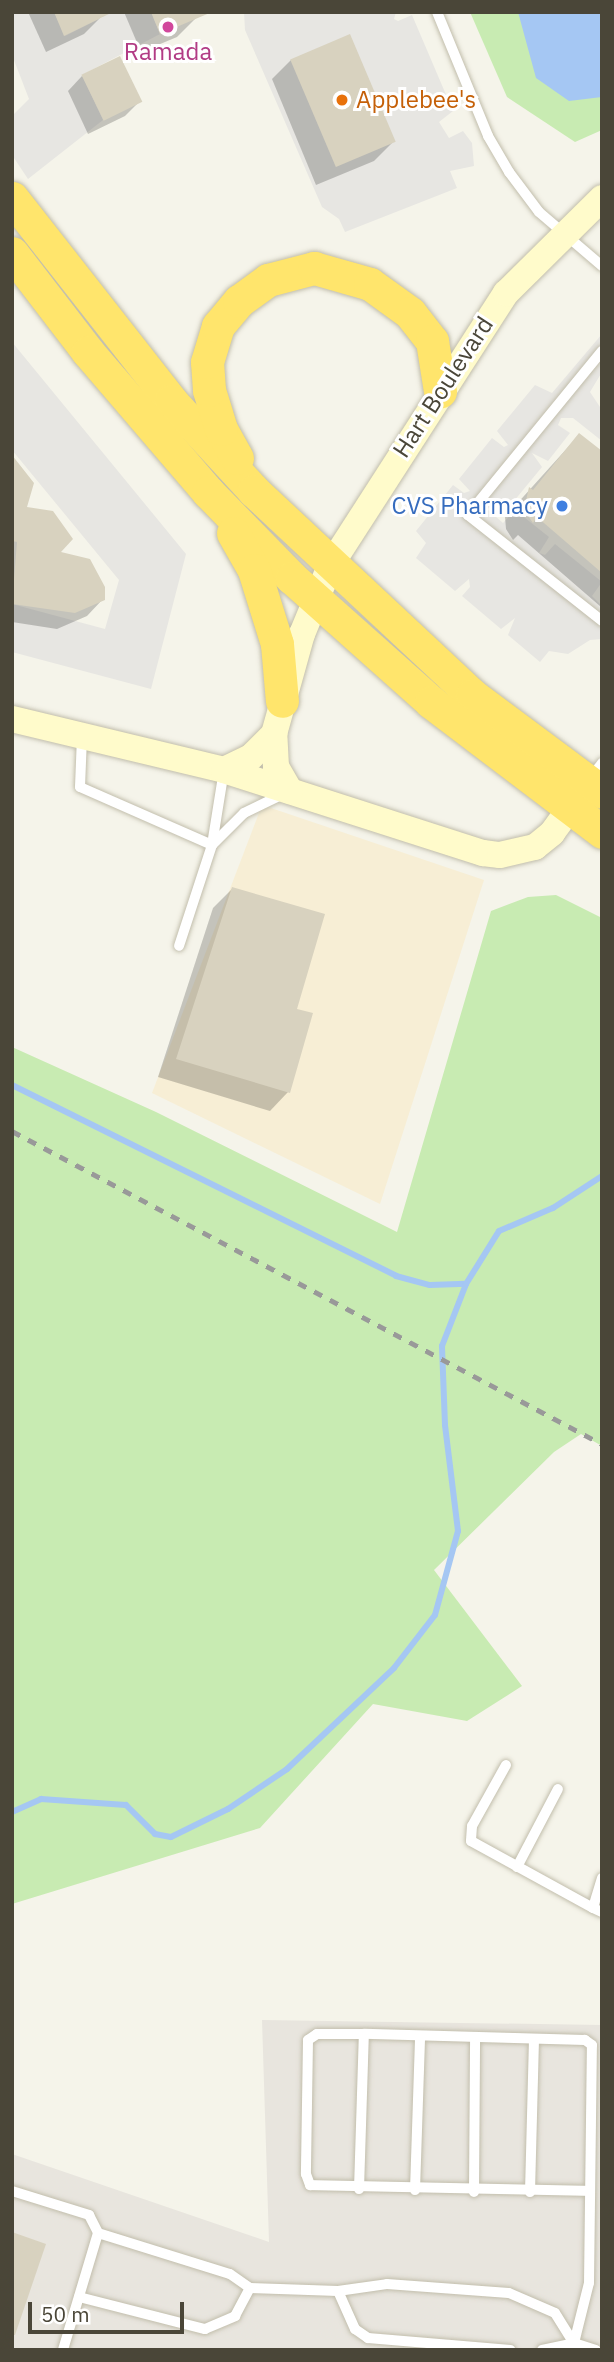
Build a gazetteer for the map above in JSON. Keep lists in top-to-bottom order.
{
  "streets": {
    "street": ["Hart Boulevard"]
  },
  "places": ["Ramada", "Applebee's", "CVS Pharmacy"],
  "scale_bar": "50 m"
}
